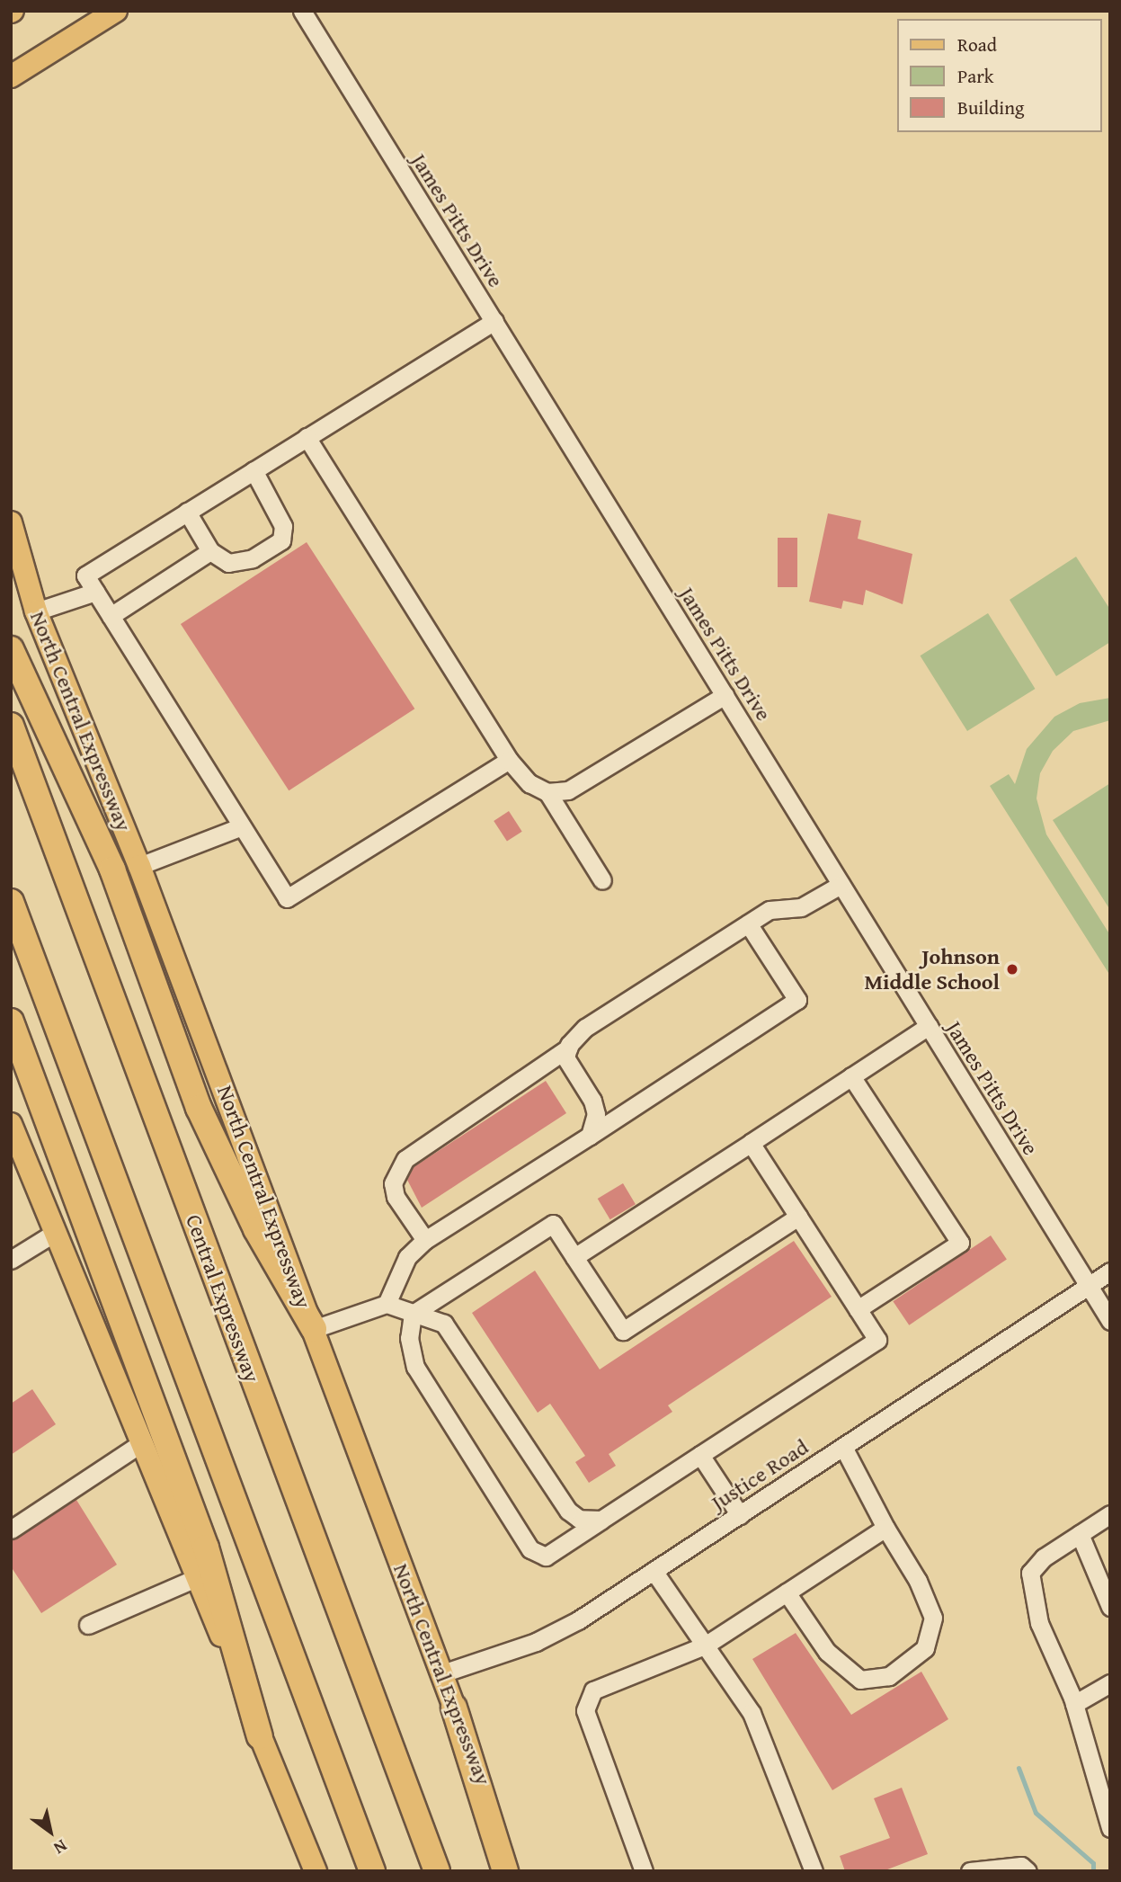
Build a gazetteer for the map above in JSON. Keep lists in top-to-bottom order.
{
  "streets": {
    "highway": ["Central Expressway"],
    "main road": ["North Central Expressway"],
    "street": ["James Pitts Drive", "Justice Road"]
  },
  "crossings": [
    ["James Pitts Drive", "Justice Road"],
    ["North Central Expressway", "Justice Road"]
  ],
  "places": ["Johnson Middle School"],
  "legend": ["Road", "Park", "Building"],
  "north": "bottom right"
}
